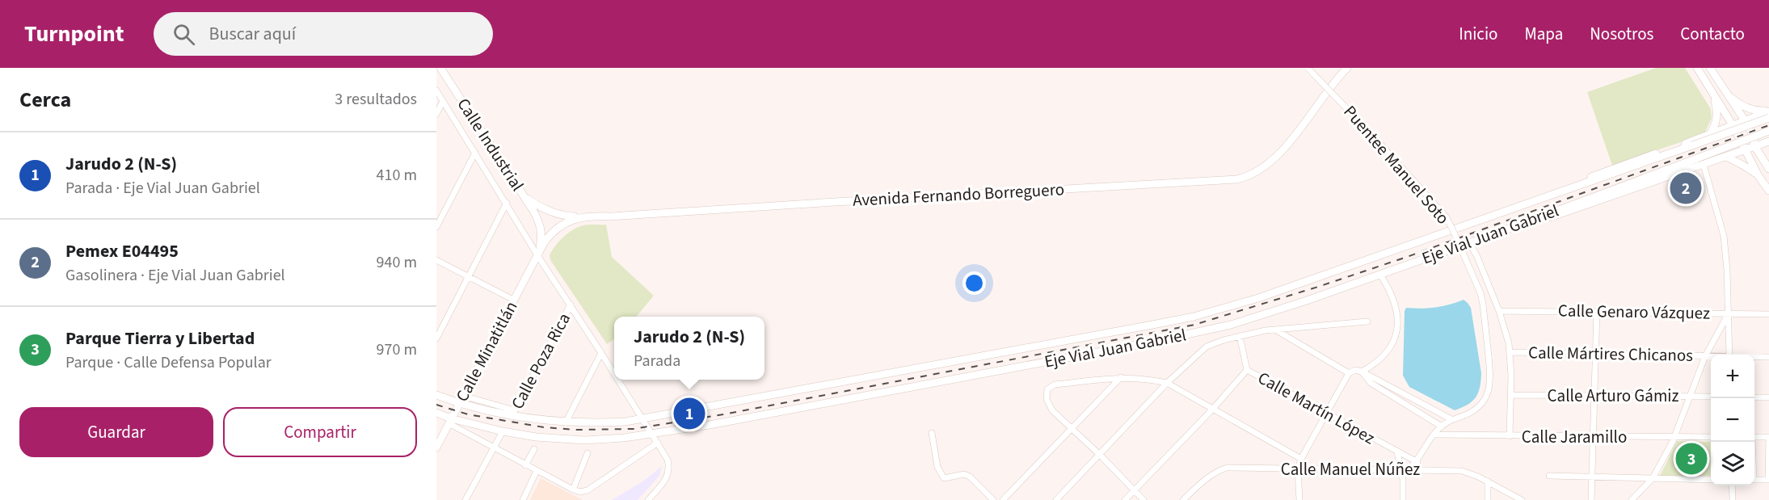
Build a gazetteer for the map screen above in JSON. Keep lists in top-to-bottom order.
{
  "streets": {
    "main road": [
      "Calle Industrial",
      "Avenida Fernando Borreguero",
      "Eje Vial Juan Gabriel",
      "Calle Minatitlán"
    ],
    "street": [
      "Puentee Manuel Soto",
      "Calle Genaro Vázquez",
      "Calle Mártires Chicanos",
      "Calle Poza Rica",
      "Calle Arturo Gámiz",
      "Calle Martín López",
      "Calle Jaramillo",
      "Calle Manuel Núñez"
    ]
  },
  "crossings": [
    ["Calle Industrial", "Avenida Fernando Borreguero"],
    ["Calle Industrial", "Calle Minatitlán"],
    ["Calle Industrial", "Calle Poza Rica"],
    ["Puentee Manuel Soto", "Calle Martín López"],
    ["Puentee Manuel Soto", "Calle Jaramillo"],
    ["Puentee Manuel Soto", "Calle Manuel Núñez"],
    ["Avenida Fernando Borreguero", "Calle Minatitlán"],
    ["Avenida Fernando Borreguero", "Calle Poza Rica"],
    ["Eje Vial Juan Gabriel", "Calle Minatitlán"],
    ["Eje Vial Juan Gabriel", "Calle Poza Rica"],
    ["Calle Minatitlán", "Calle Poza Rica"]
  ],
  "page": {
    "header": "Turnpoint",
    "search": "Buscar aquí",
    "nav": [
      "Inicio",
      "Mapa",
      "Nosotros",
      "Contacto"
    ],
    "heading": ["Cerca", "3 resultados"],
    "list": [
      {
        "mark": "1",
        "name": "Jarudo 2 (N-S)",
        "note": "Parada · Eje Vial Juan Gabriel",
        "value": "410 m"
      },
      {
        "mark": "2",
        "name": "Pemex E04495",
        "note": "Gasolinera · Eje Vial Juan Gabriel",
        "value": "940 m"
      },
      {
        "mark": "3",
        "name": "Parque Tierra y Libertad",
        "note": "Parque · Calle Defensa Popular",
        "value": "970 m"
      }
    ],
    "pins": ["2", "1", "3"],
    "popup": ["Jarudo 2 (N-S)", "Parada"],
    "map_buttons": ["+", "−"],
    "buttons": ["Guardar", "Compartir"]
  }
}
